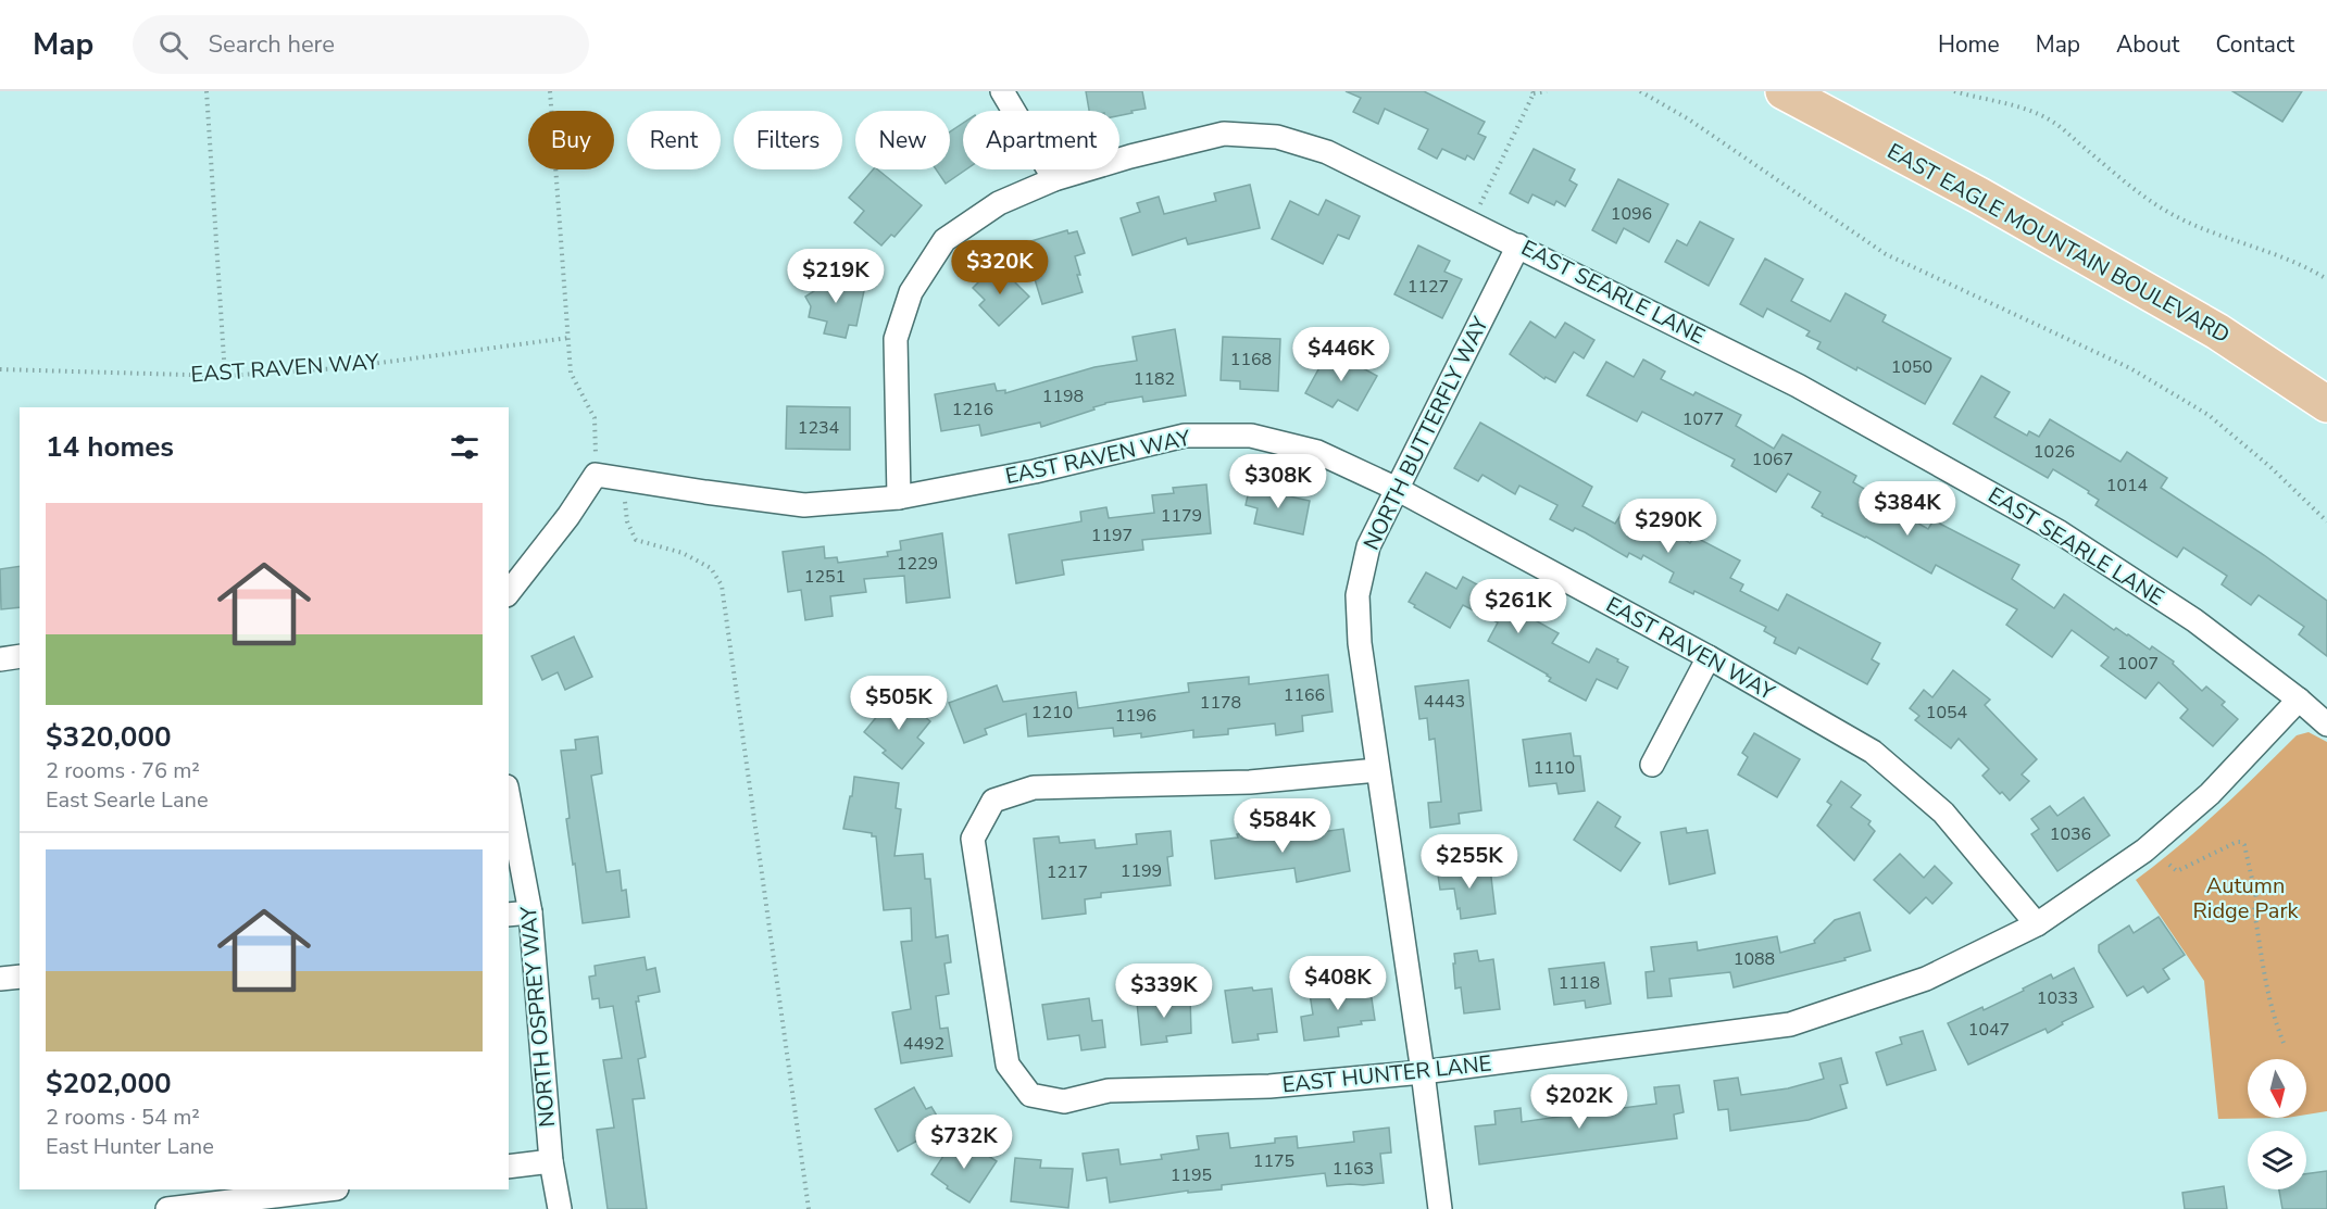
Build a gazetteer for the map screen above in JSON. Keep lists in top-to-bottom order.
{
  "streets": {
    "main road": ["EAST EAGLE MOUNTAIN BOULEVARD"],
    "street": [
      "EAST SEARLE LANE",
      "EAST RAVEN WAY",
      "NORTH BUTTERFLY WAY",
      "NORTH OSPREY WAY",
      "EAST HUNTER LANE"
    ]
  },
  "crossings": [
    ["EAST SEARLE LANE", "EAST RAVEN WAY"],
    ["EAST SEARLE LANE", "NORTH BUTTERFLY WAY"],
    ["EAST SEARLE LANE", "EAST HUNTER LANE"],
    ["EAST RAVEN WAY", "NORTH BUTTERFLY WAY"],
    ["EAST RAVEN WAY", "EAST HUNTER LANE"],
    ["NORTH BUTTERFLY WAY", "EAST HUNTER LANE"]
  ],
  "parks": ["Autumn Ridge Park"],
  "house_numbers": [
    "1096",
    "1127",
    "1168",
    "1050",
    "1182",
    "1198",
    "1216",
    "1077",
    "1234",
    "1026",
    "1067",
    "1014",
    "1179",
    "1197",
    "1229",
    "1251",
    "1007",
    "1166",
    "4443",
    "1178",
    "1210",
    "1054",
    "1196",
    "1110",
    "1036",
    "1199",
    "1217",
    "1088",
    "1118",
    "1033",
    "1047",
    "4492",
    "1175",
    "1163",
    "1195"
  ],
  "north": "bottom",
  "page": {
    "header": "Map",
    "search": "Search here",
    "nav": [
      "Home",
      "Map",
      "About",
      "Contact"
    ],
    "chip": [
      "Buy",
      "Rent",
      "Filters",
      "New",
      "Apartment"
    ],
    "price": [
      "$320K",
      "$219K",
      "$446K",
      "$308K",
      "$384K",
      "$290K",
      "$261K",
      "$505K",
      "$584K",
      "$255K",
      "$408K",
      "$339K",
      "$202K",
      "$732K"
    ],
    "heading": "14 homes",
    "list": [
      {
        "name": "$320,000",
        "note": "2 rooms · 76 m² · East Searle Lane"
      },
      {
        "name": "$202,000",
        "note": "2 rooms · 54 m² · East Hunter Lane"
      }
    ]
  }
}
